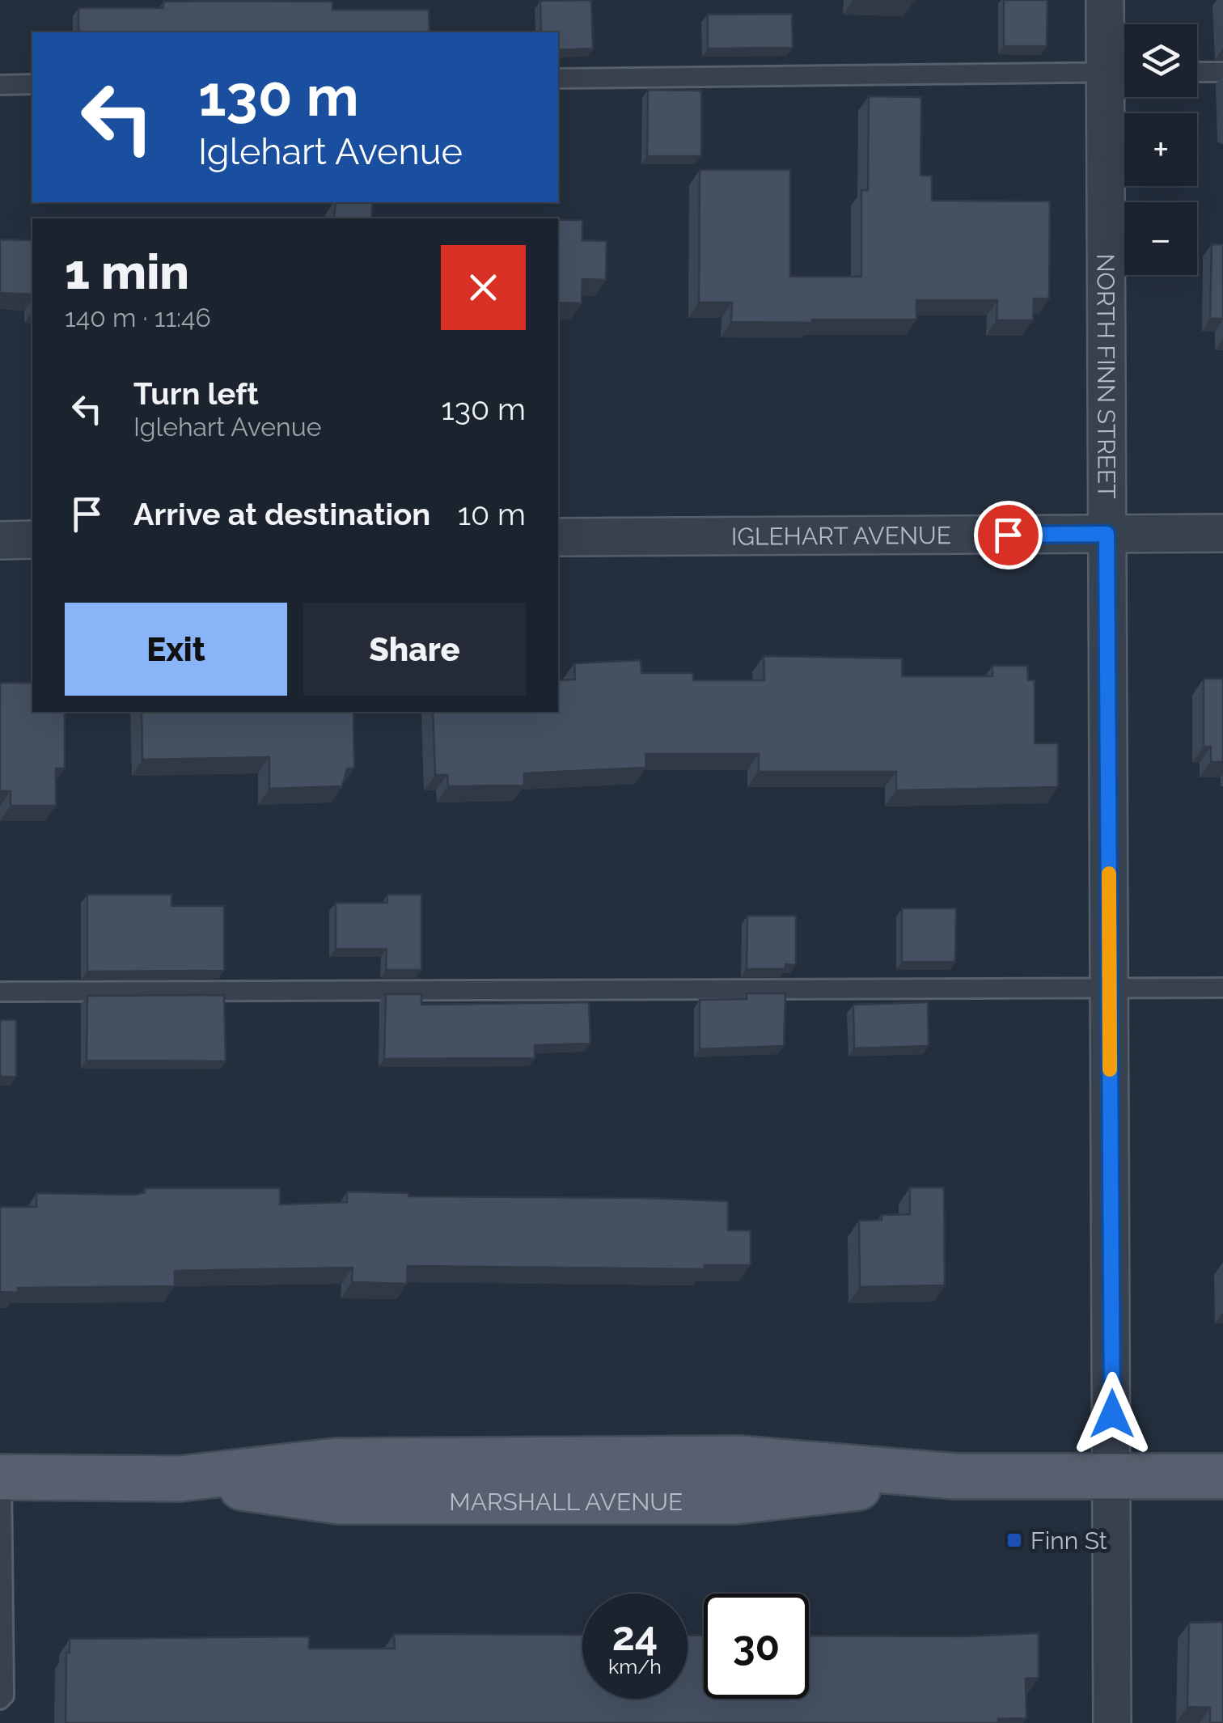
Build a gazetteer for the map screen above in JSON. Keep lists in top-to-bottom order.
{
  "streets": {
    "main road": ["MARSHALL AVENUE"],
    "street": ["NORTH FINN STREET", "IGLEHART AVENUE"]
  },
  "crossings": [
    ["NORTH FINN STREET", "IGLEHART AVENUE"],
    ["NORTH FINN STREET", "MARSHALL AVENUE"]
  ],
  "places": {
    "transit": ["Finn St"]
  },
  "page": {
    "map_buttons": ["+", "−"],
    "turn": ["130 m", "Iglehart Avenue"],
    "heading": ["1 min", "140 m · 11:46"],
    "list": [
      {
        "name": "Turn left",
        "note": "Iglehart Avenue",
        "value": "130 m"
      },
      {
        "name": "Arrive at destination",
        "value": "10 m"
      }
    ],
    "buttons": ["Exit", "Share"],
    "speed": "24 km/h",
    "limit": "30"
  }
}
